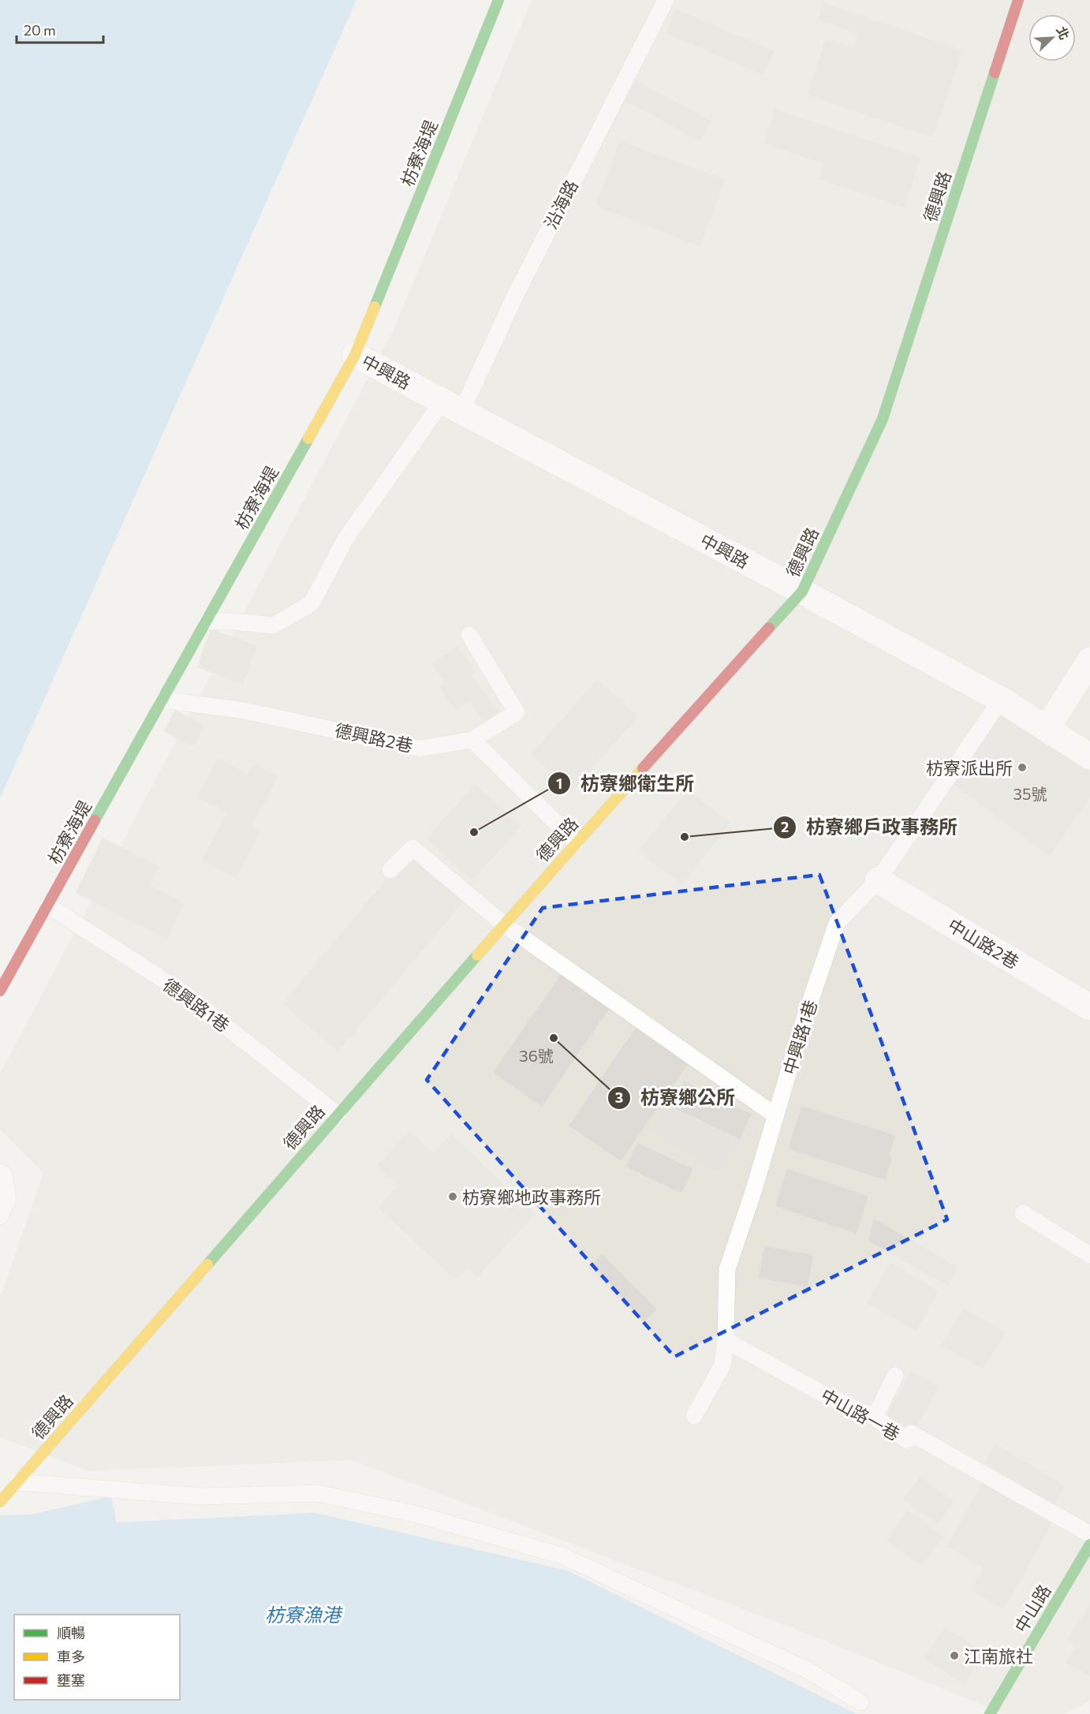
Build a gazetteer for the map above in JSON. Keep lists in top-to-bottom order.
{
  "streets": {
    "street": [
      "枋寮海堤",
      "德興路",
      "中興路",
      "中山路2巷",
      "中山路"
    ],
    "lane": [
      "沿海路",
      "德興路2巷",
      "德興路1巷",
      "中興路1巷",
      "中山路一巷"
    ]
  },
  "crossings": [
    ["枋寮海堤", "沿海路"],
    ["枋寮海堤", "中興路"],
    ["枋寮海堤", "德興路2巷"],
    ["枋寮海堤", "德興路1巷"],
    ["德興路", "中興路"],
    ["德興路", "德興路1巷"],
    ["沿海路", "中興路"],
    ["中興路", "中興路1巷"],
    ["中山路2巷", "中興路1巷"],
    ["中興路1巷", "中山路一巷"]
  ],
  "water": ["枋寮漁港"],
  "places": [
    "枋寮派出所",
    "枋寮鄉衛生所",
    "枋寮鄉戶政事務所",
    "枋寮鄉公所",
    "枋寮鄉地政事務所",
    "江南旅社"
  ],
  "house_numbers": ["35號", "36號"],
  "legend": ["順暢", "車多", "壅塞"],
  "scale_bar": "20 m",
  "north": "top right"
}
